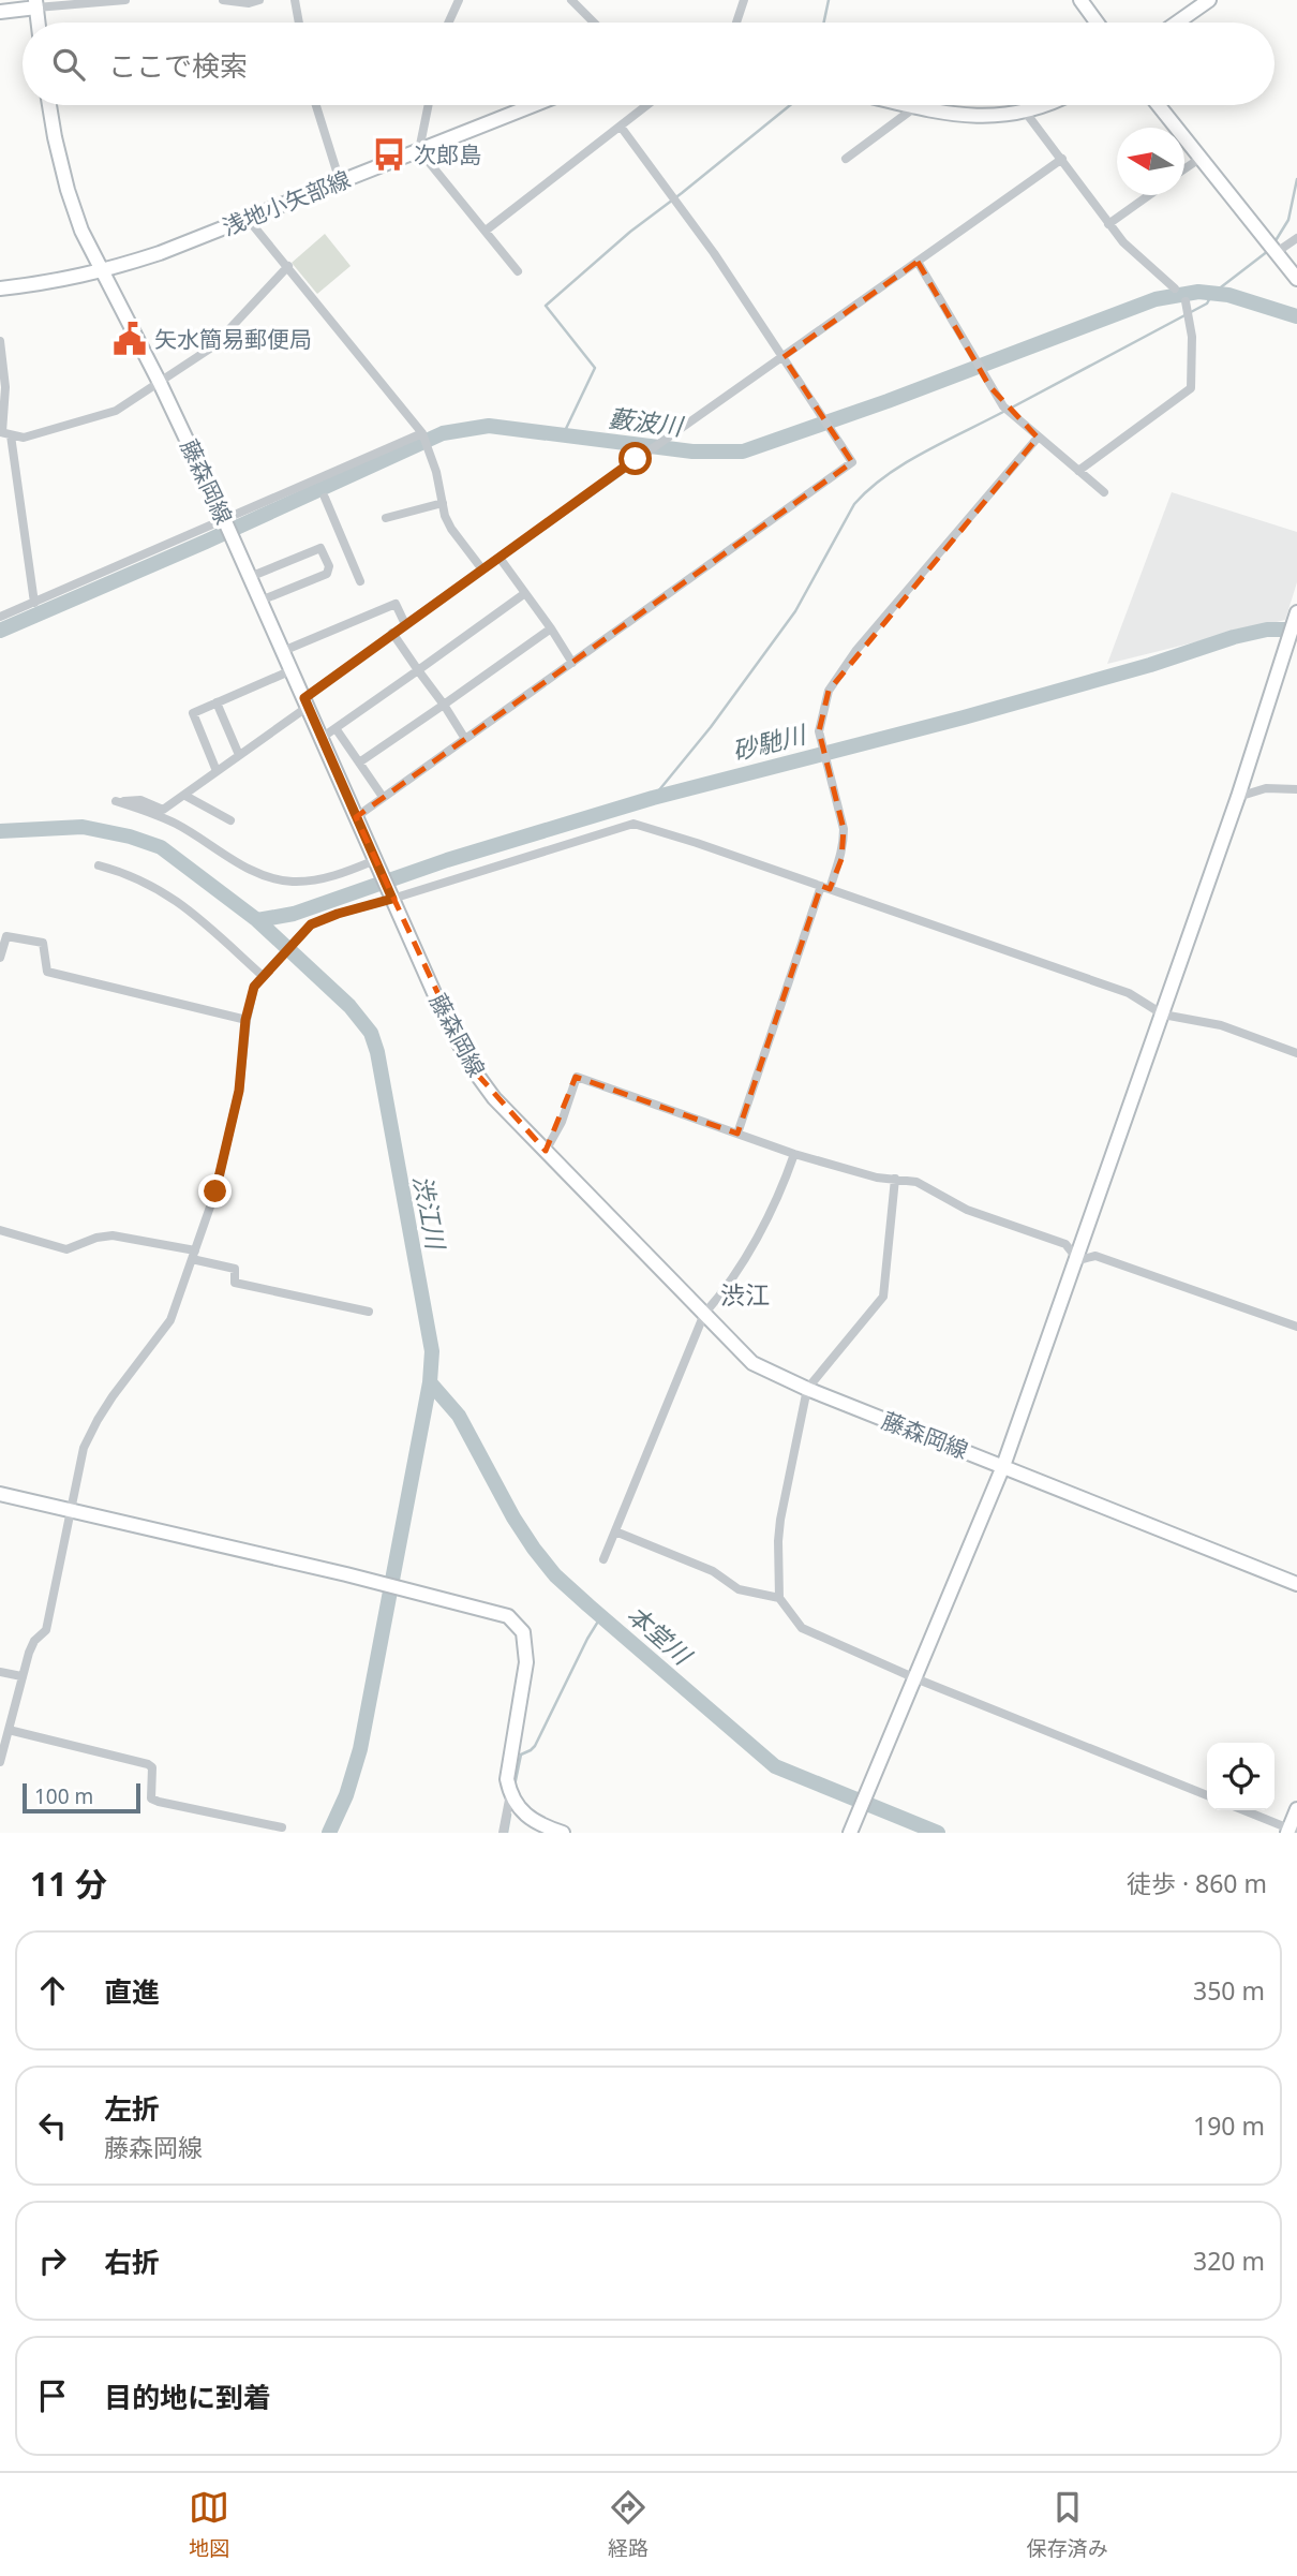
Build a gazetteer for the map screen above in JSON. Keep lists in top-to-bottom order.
{
  "streets": {
    "main road": ["浅地小矢部線", "藤森岡線"]
  },
  "crossings": [
    ["浅地小矢部線", "藤森岡線"]
  ],
  "districts": ["渋江"],
  "water": [
    "藪波川",
    "砂馳川",
    "渋江川",
    "本堂川"
  ],
  "places": {
    "bus stop": ["次郎島"],
    "public building": ["矢水簡易郵便局"]
  },
  "scale_bar": "100 m",
  "north": "left",
  "page": {
    "search": "ここで検索",
    "scale": "100 m",
    "heading": ["11 分", "徒歩 · 860 m"],
    "list": [
      ["直進", "350 m"],
      ["左折", "藤森岡線", "190 m"],
      ["右折", "320 m"],
      "目的地に到着"
    ],
    "nav": ["地図", "経路", "保存済み"]
  }
}
